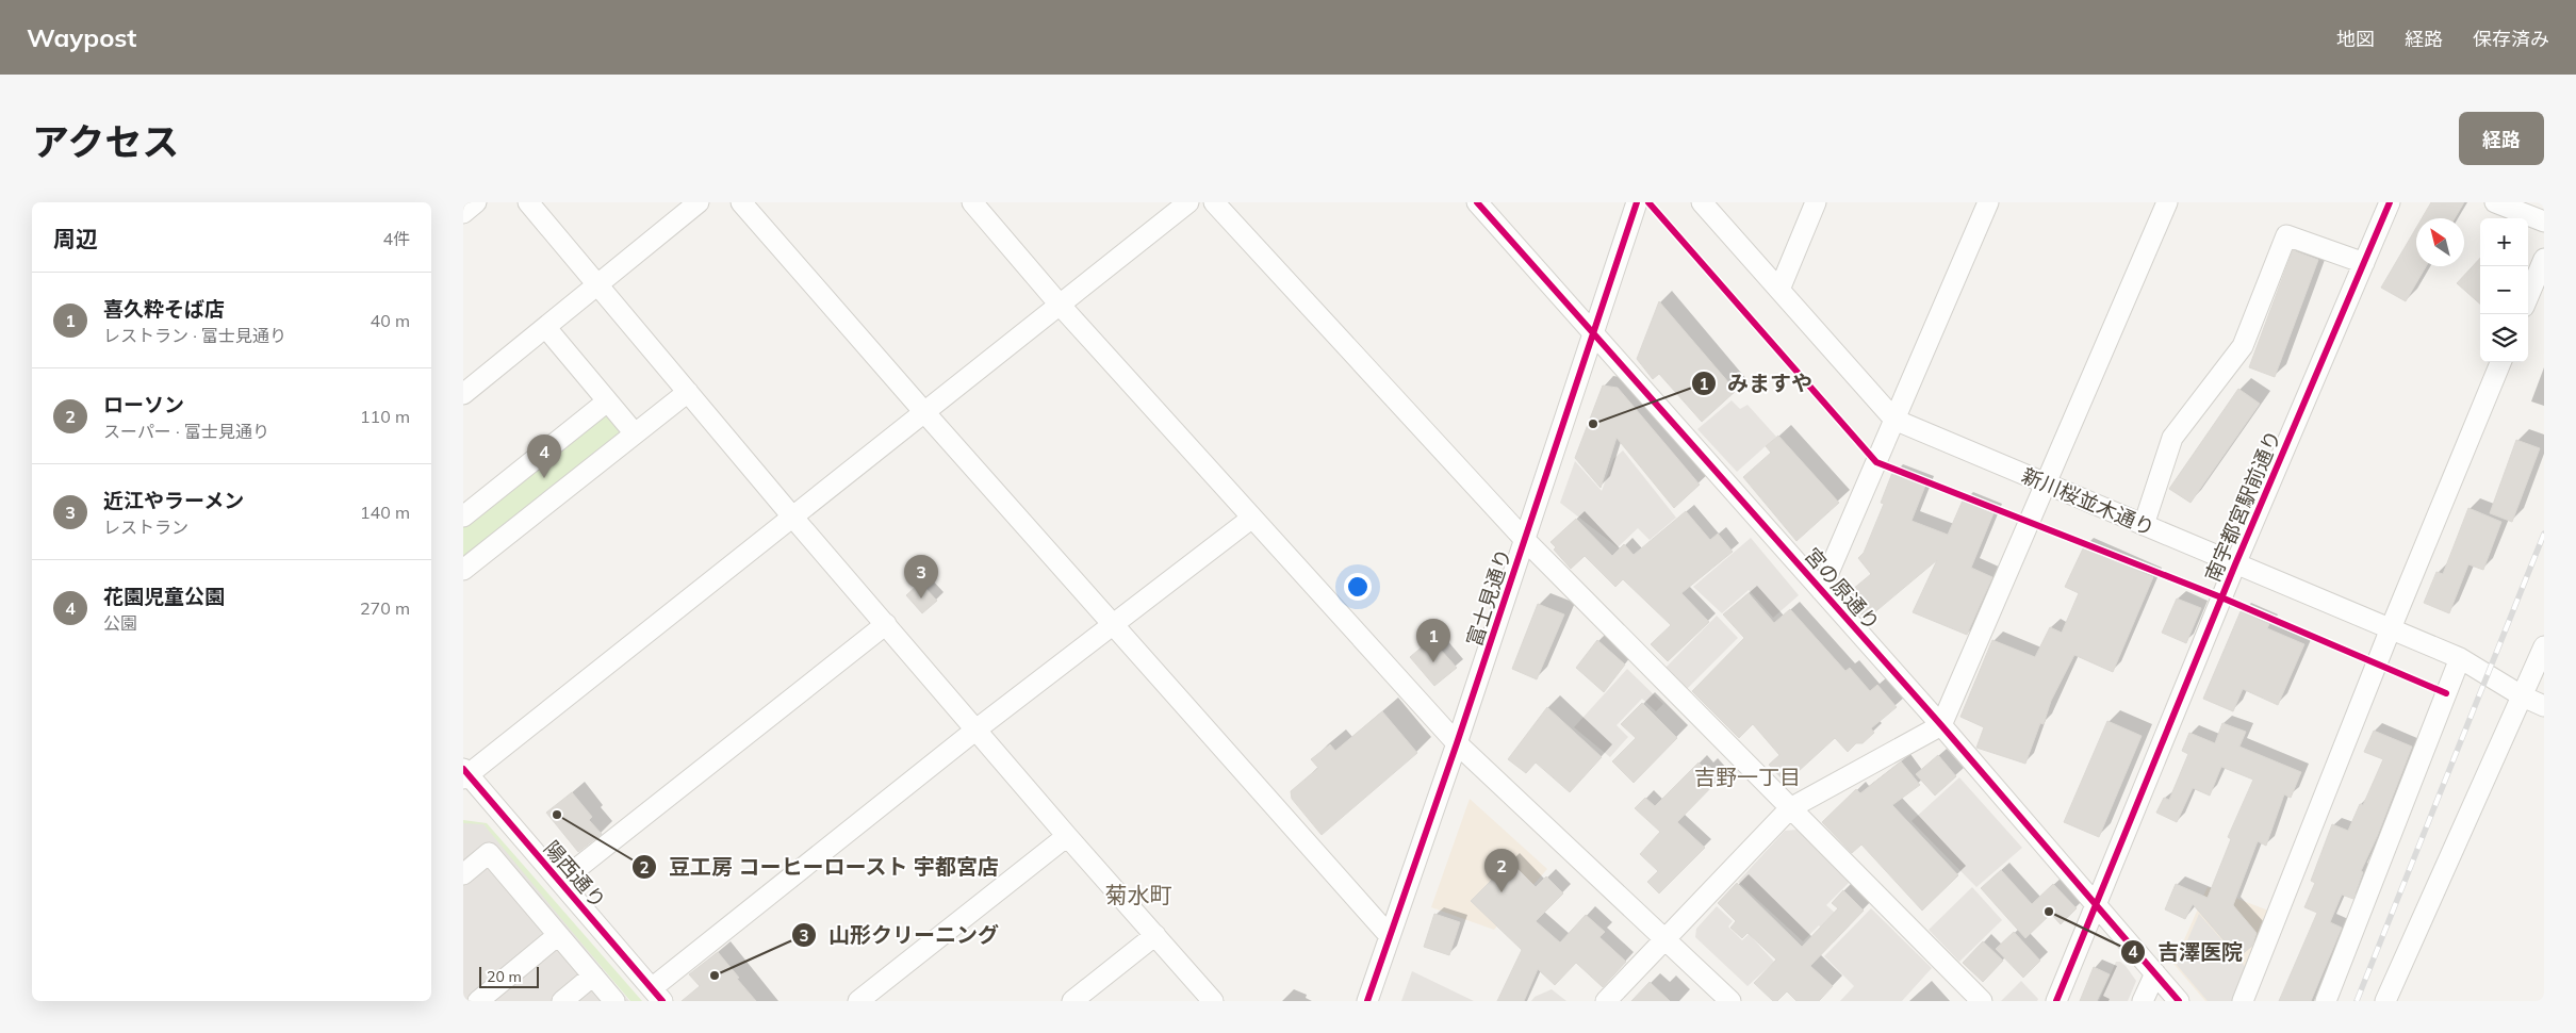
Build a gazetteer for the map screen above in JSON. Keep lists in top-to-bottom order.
{
  "streets": {
    "street": [
      "新川桜並木通り",
      "南宇都宮駅前通り",
      "宮の原通り",
      "富士見通り",
      "陽西通り"
    ]
  },
  "crossings": [
    ["新川桜並木通り", "南宇都宮駅前通り"],
    ["南宇都宮駅前通り", "宮の原通り"],
    ["宮の原通り", "富士見通り"]
  ],
  "districts": ["吉野一丁目", "菊水町"],
  "places": [
    "みますや",
    "豆工房 コーヒーロースト 宇都宮店",
    "吉澤医院",
    "山形クリーニング"
  ],
  "scale_bar": "20 m",
  "north": "top left",
  "page": {
    "header": "Waypost",
    "nav": ["地図", "経路", "保存済み"],
    "title": "アクセス",
    "buttons": "経路",
    "heading": ["周辺", "4件"],
    "map_buttons": ["+", "−"],
    "list": [
      {
        "mark": "1",
        "name": "喜久粋そば店",
        "note": "レストラン · 富士見通り",
        "value": "40 m"
      },
      {
        "mark": "2",
        "name": "ローソン",
        "note": "スーパー · 富士見通り",
        "value": "110 m"
      },
      {
        "mark": "3",
        "name": "近江やラーメン",
        "note": "レストラン",
        "value": "140 m"
      },
      {
        "mark": "4",
        "name": "花園児童公園",
        "note": "公園",
        "value": "270 m"
      }
    ],
    "pins": [
      "4",
      "3",
      "1",
      "2"
    ],
    "scale": "20 m"
  }
}
